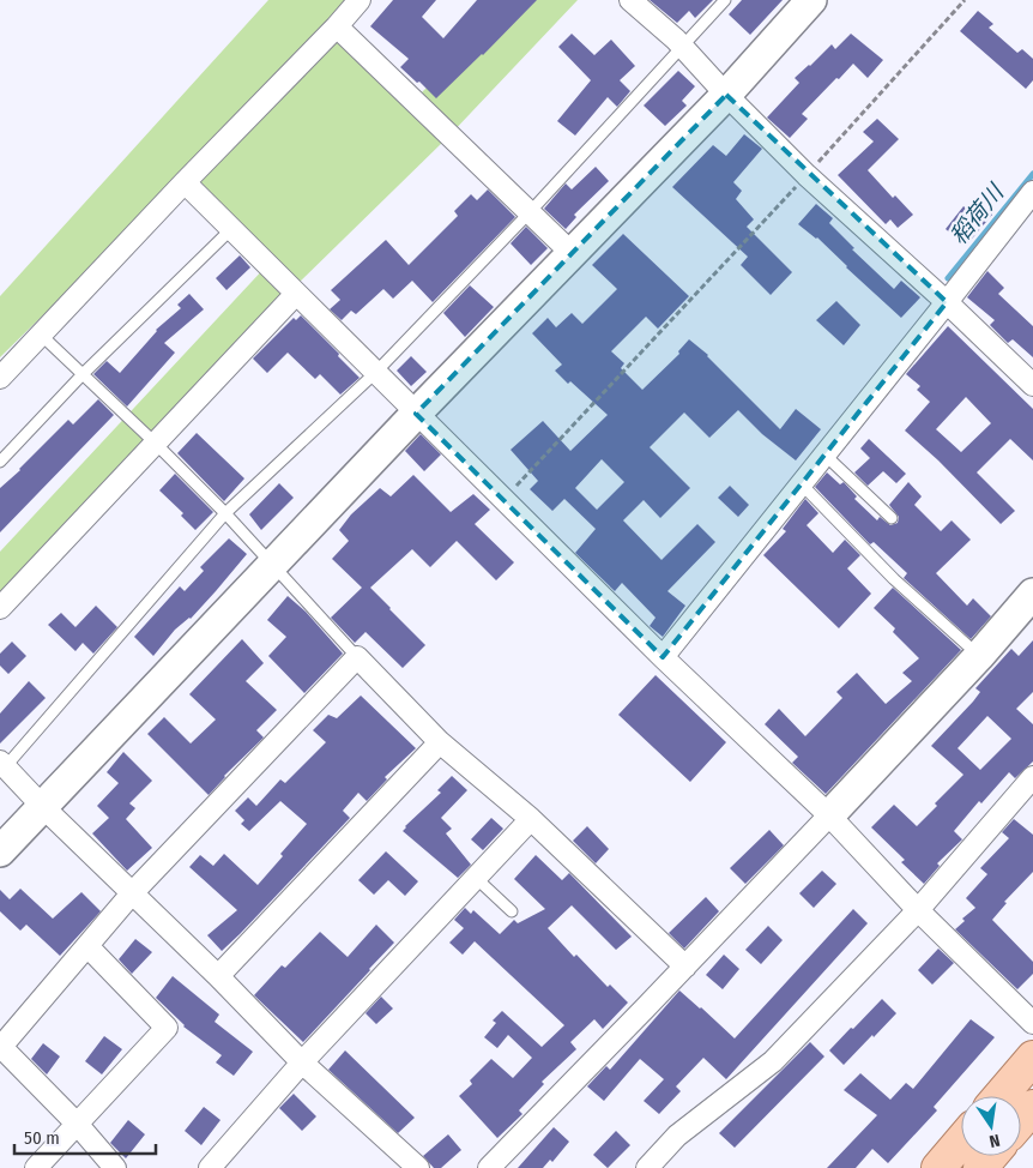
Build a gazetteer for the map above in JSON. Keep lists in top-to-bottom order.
{
  "water": ["稻荷川"],
  "scale_bar": "50 m",
  "north": "bottom"
}
